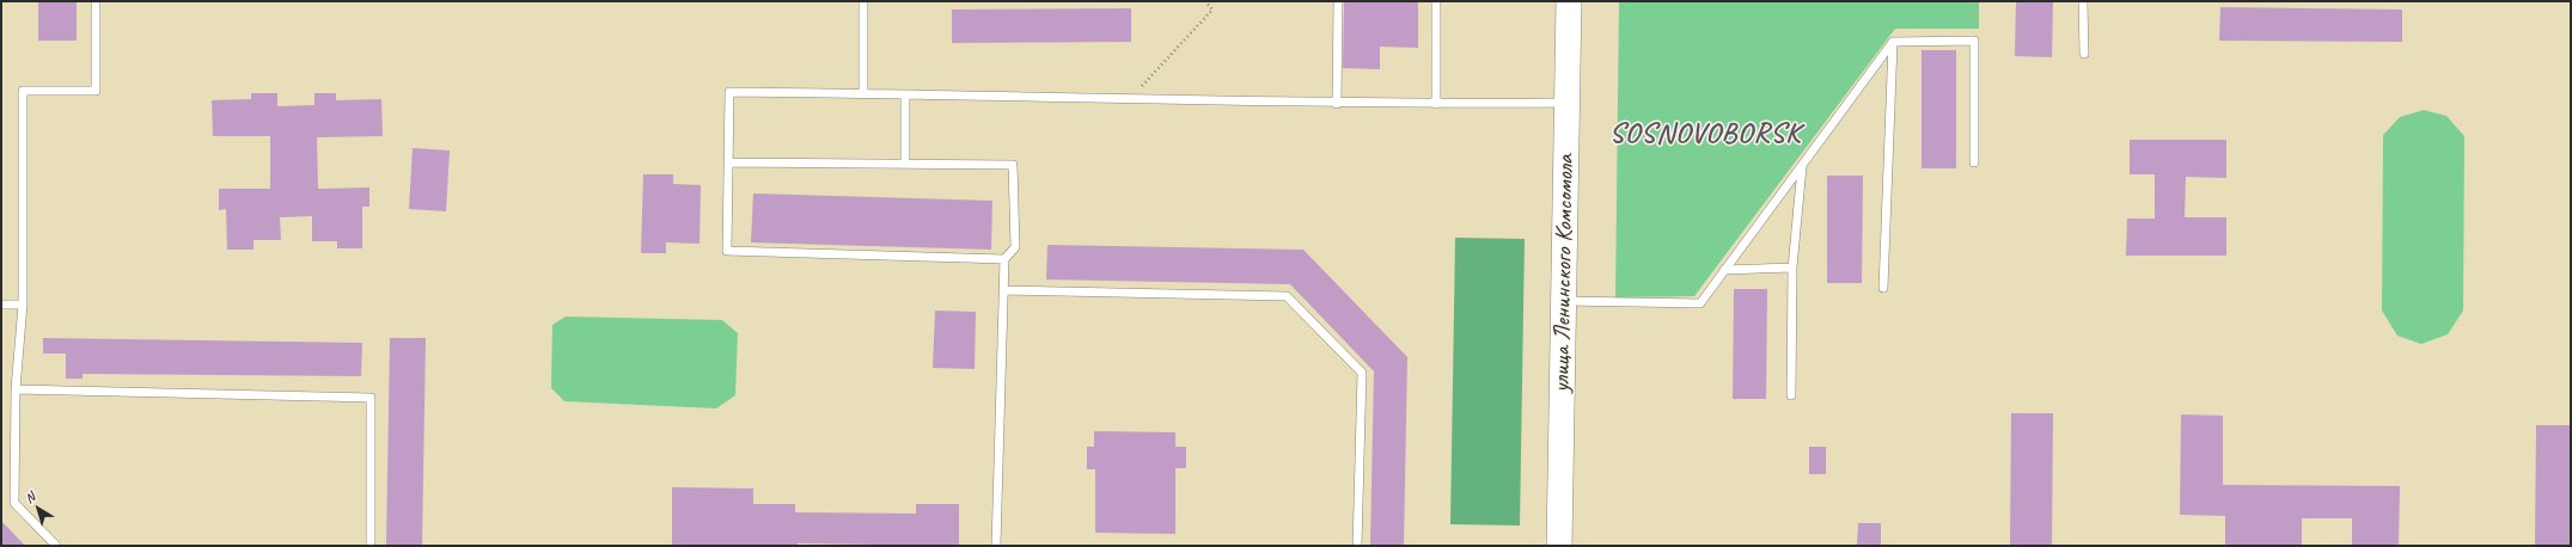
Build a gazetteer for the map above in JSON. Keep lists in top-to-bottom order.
{
  "streets": {
    "main road": ["улица Ленинского Комсомола"]
  },
  "districts": ["SOSNOVOBORSK"],
  "north": "top left"
}
